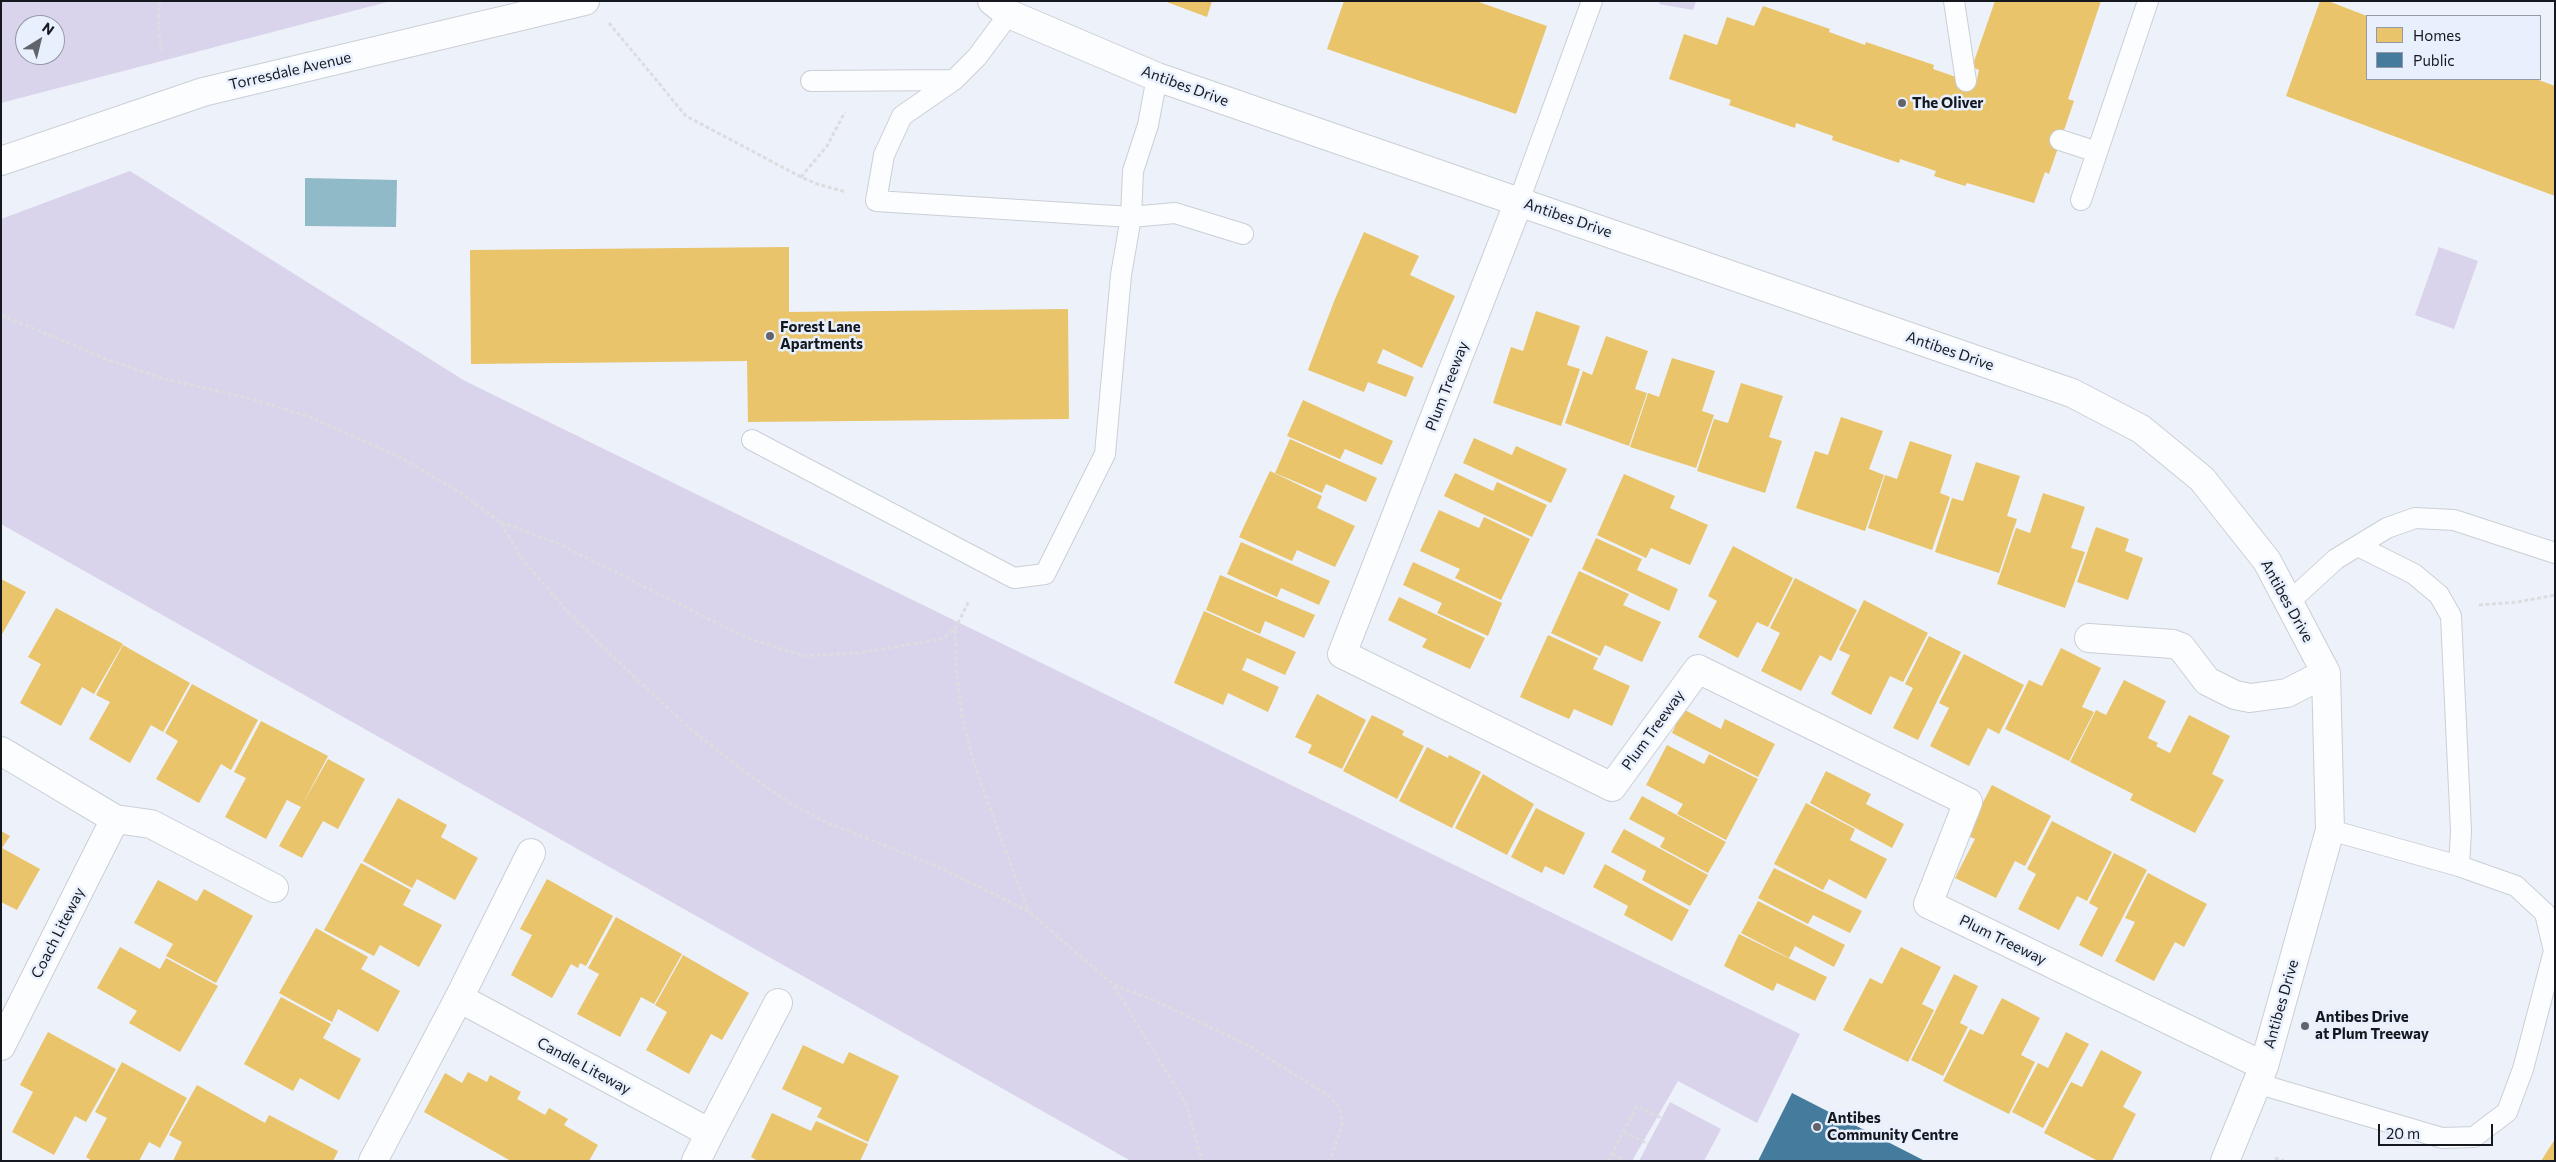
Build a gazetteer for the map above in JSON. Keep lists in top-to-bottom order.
{
  "streets": {
    "street": [
      "Torresdale Avenue",
      "Antibes Drive",
      "Plum Treeway",
      "Coach Liteway",
      "Candle Liteway"
    ]
  },
  "crossings": [
    ["Antibes Drive", "Plum Treeway"]
  ],
  "places": [
    "The Oliver",
    "Forest Lane Apartments",
    "Antibes Drive at Plum Treeway",
    "Antibes Community Centre"
  ],
  "legend": ["Homes", "Public"],
  "scale_bar": "20 m",
  "north": "top right"
}
